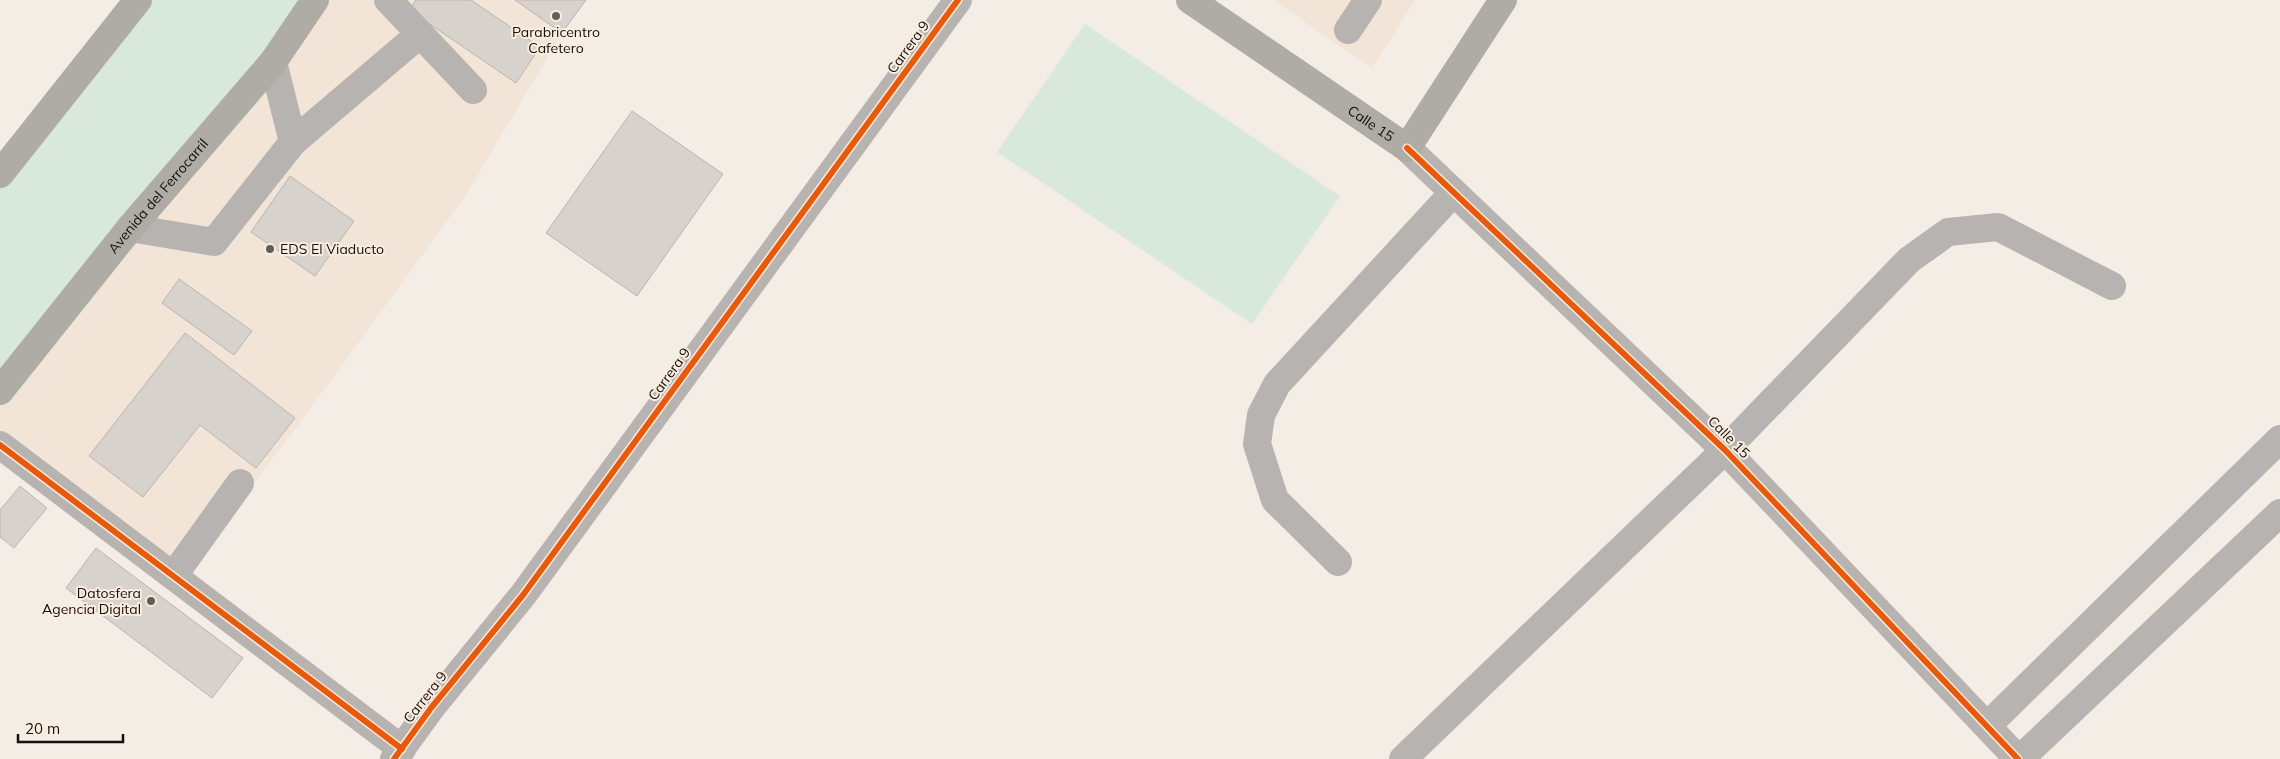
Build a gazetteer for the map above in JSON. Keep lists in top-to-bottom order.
{
  "streets": {
    "main road": ["Calle 15", "Avenida del Ferrocarril"],
    "street": ["Carrera 9"]
  },
  "places": ["Parabricentro Cafetero", "EDS El Viaducto", "Datosfera Agencia Digital"],
  "scale_bar": "20 m"
}
